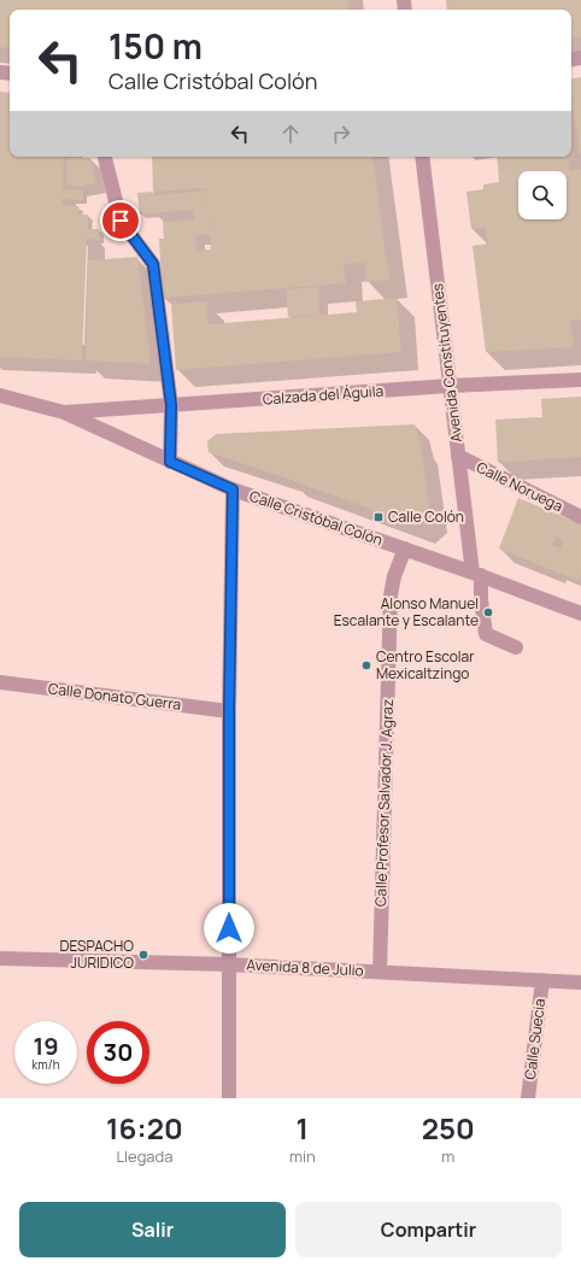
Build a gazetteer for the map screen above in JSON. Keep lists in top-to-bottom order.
{
  "streets": {
    "street": [
      "Avenida Constituyentes",
      "Calzada del Águila",
      "Calle Noruega",
      "Calle Cristóbal Colón",
      "Calle Donato Guerra",
      "Calle Profesor Salvador J. Agraz",
      "Avenida 8 de Julio",
      "Calle Suecia"
    ]
  },
  "crossings": [
    ["Avenida Constituyentes", "Calzada del Águila"],
    ["Avenida Constituyentes", "Calle Noruega"],
    ["Avenida Constituyentes", "Calle Cristóbal Colón"],
    ["Calzada del Águila", "Calle Cristóbal Colón"],
    ["Calle Cristóbal Colón", "Calle Profesor Salvador J. Agraz"],
    ["Calle Profesor Salvador J. Agraz", "Avenida 8 de Julio"],
    ["Avenida 8 de Julio", "Calle Suecia"]
  ],
  "places": {
    "transit": ["Calle Colón"],
    "other": ["Alonso Manuel Escalante y Escalante", "Centro Escolar Mexicaltzingo", "DESPACHO JURIDICO"]
  },
  "page": {
    "turn": ["150 m", "Calle Cristóbal Colón"],
    "speed": "19 km/h",
    "limit": "30",
    "eta": [
      "16:20",
      "Llegada",
      "1",
      "min",
      "250",
      "m"
    ],
    "buttons": ["Salir", "Compartir"]
  }
}
